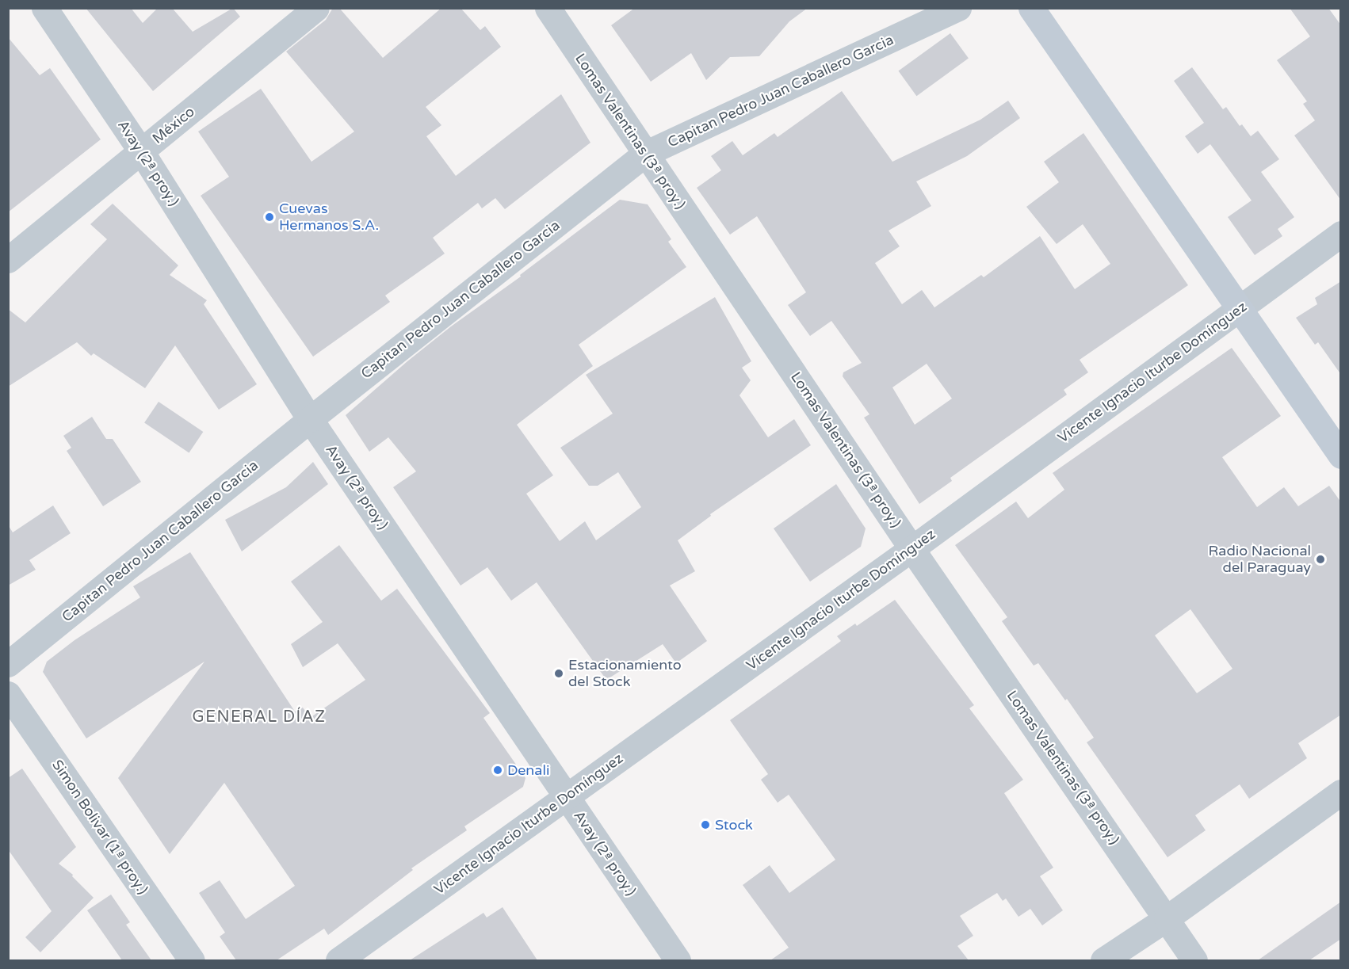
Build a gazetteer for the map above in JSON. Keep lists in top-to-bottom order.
{
  "streets": {
    "street": [
      "Capitan Pedro Juan Caballero Garcia",
      "México",
      "Lomas Valentinas (3ª proy.)",
      "Avay (2ª proy.)",
      "Vicente Ignacio Iturbe Domínguez",
      "Simon Bolivar (1ª proy.)"
    ]
  },
  "crossings": [
    ["Capitan Pedro Juan Caballero Garcia", "Lomas Valentinas (3ª proy.)"],
    ["Capitan Pedro Juan Caballero Garcia", "Avay (2ª proy.)"],
    ["México", "Avay (2ª proy.)"],
    ["Lomas Valentinas (3ª proy.)", "Vicente Ignacio Iturbe Domínguez"],
    ["Avay (2ª proy.)", "Vicente Ignacio Iturbe Domínguez"]
  ],
  "districts": ["GENERAL DÍAZ"],
  "places": [
    "Cuevas Hermanos S.A.",
    "Radio Nacional del Paraguay",
    "Estacionamiento del Stock",
    "Denali",
    "Stock"
  ]
}
